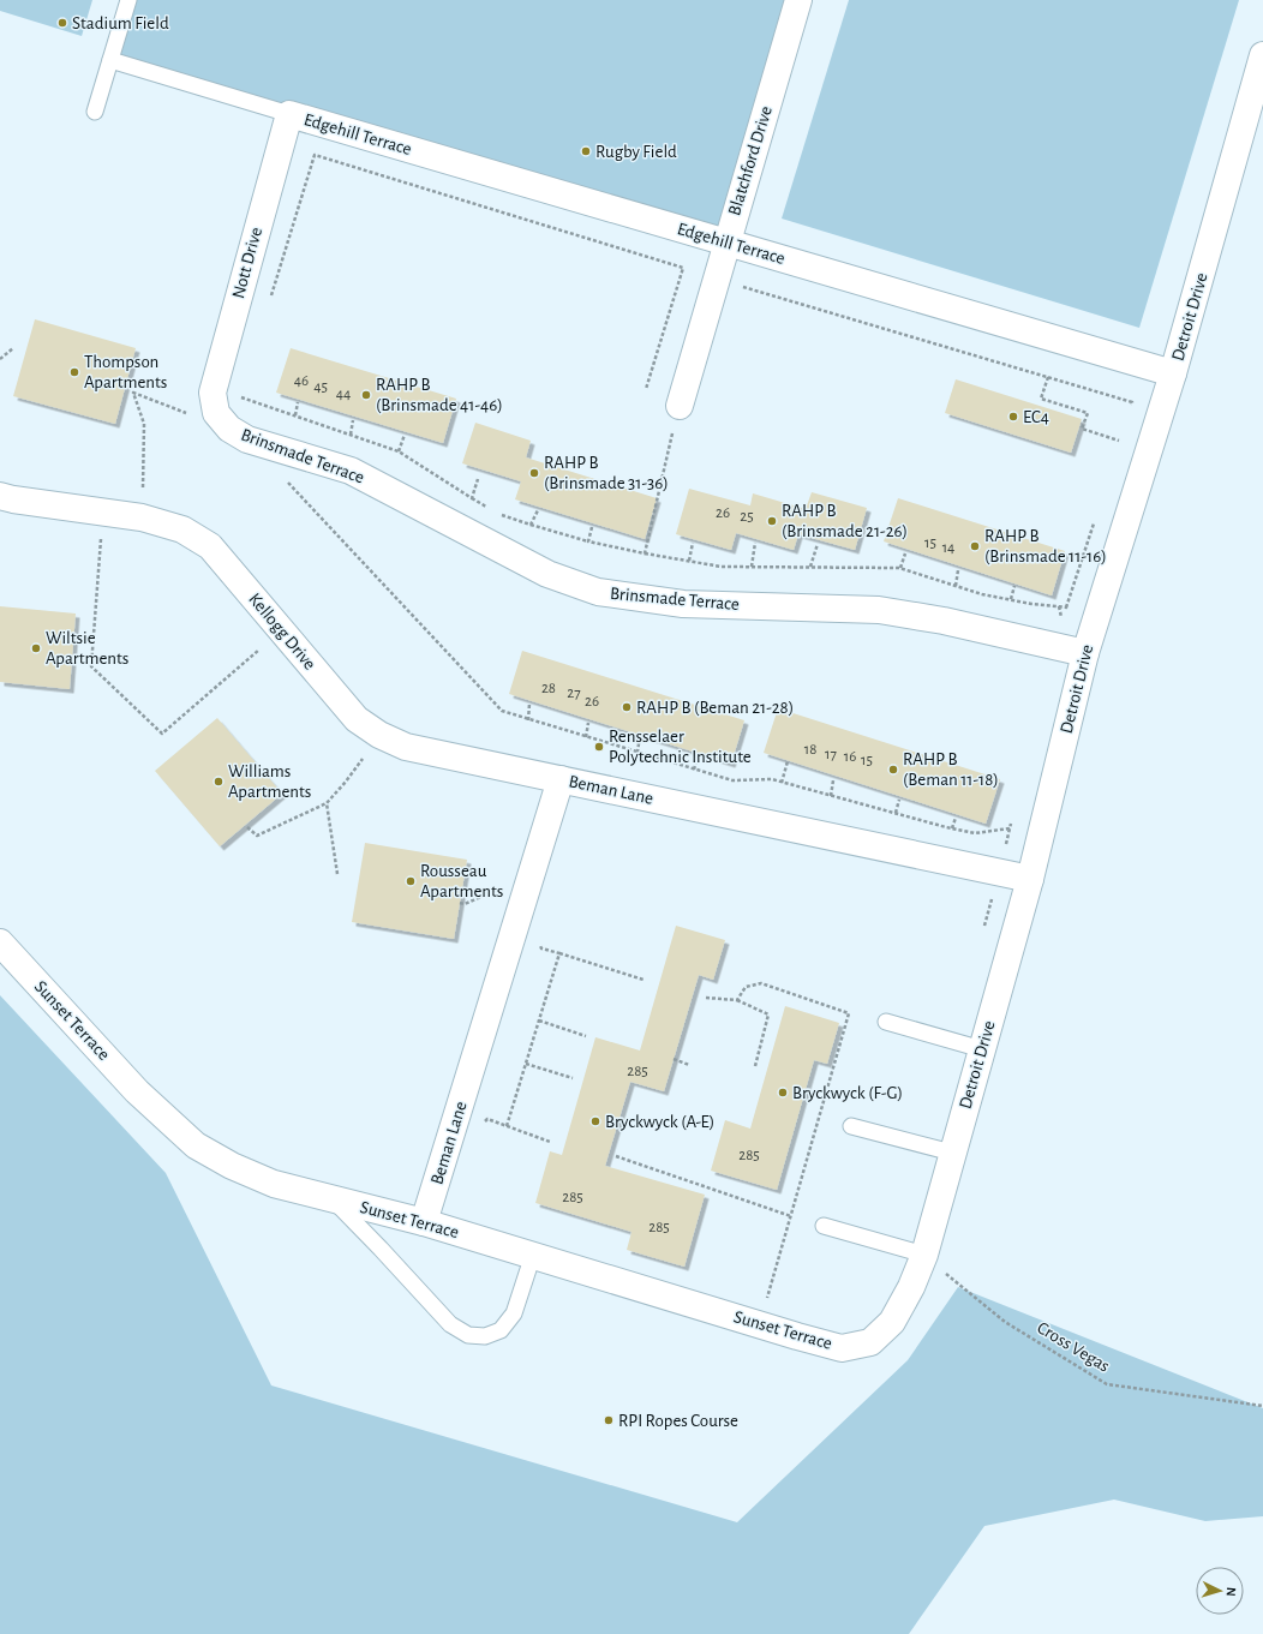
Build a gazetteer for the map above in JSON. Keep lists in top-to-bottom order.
{
  "streets": {
    "street": [
      "Edgehill Terrace",
      "Blatchford Drive",
      "Nott Drive",
      "Detroit Drive",
      "Brinsmade Terrace",
      "Kellogg Drive",
      "Beman Lane",
      "Sunset Terrace"
    ],
    "path": ["Cross Vegas"]
  },
  "crossings": [
    ["Edgehill Terrace", "Blatchford Drive"],
    ["Edgehill Terrace", "Nott Drive"],
    ["Edgehill Terrace", "Detroit Drive"],
    ["Nott Drive", "Brinsmade Terrace"],
    ["Detroit Drive", "Brinsmade Terrace"],
    ["Detroit Drive", "Beman Lane"],
    ["Detroit Drive", "Sunset Terrace"],
    ["Detroit Drive", "Cross Vegas"],
    ["Kellogg Drive", "Beman Lane"],
    ["Beman Lane", "Sunset Terrace"]
  ],
  "places": [
    "Stadium Field",
    "Rugby Field",
    "Thompson Apartments",
    "RAHP B (Brinsmade 41-46)",
    "EC4",
    "RAHP B (Brinsmade 31-36)",
    "RAHP B (Brinsmade 21-26)",
    "RAHP B (Brinsmade 11-16)",
    "Wiltsie Apartments",
    "RAHP B (Beman 21-28)",
    "Rensselaer Polytechnic Institute",
    "RAHP B (Beman 11-18)",
    "Williams Apartments",
    "Rousseau Apartments",
    "Bryckwyck (F-G)",
    "Bryckwyck (A-E)",
    "RPI Ropes Course"
  ],
  "house_numbers": [
    "46",
    "45",
    "44",
    "26",
    "25",
    "15",
    "14",
    "28",
    "27",
    "26",
    "18",
    "17",
    "16",
    "15",
    "285",
    "285",
    "285",
    "285"
  ],
  "north": "right"
}
